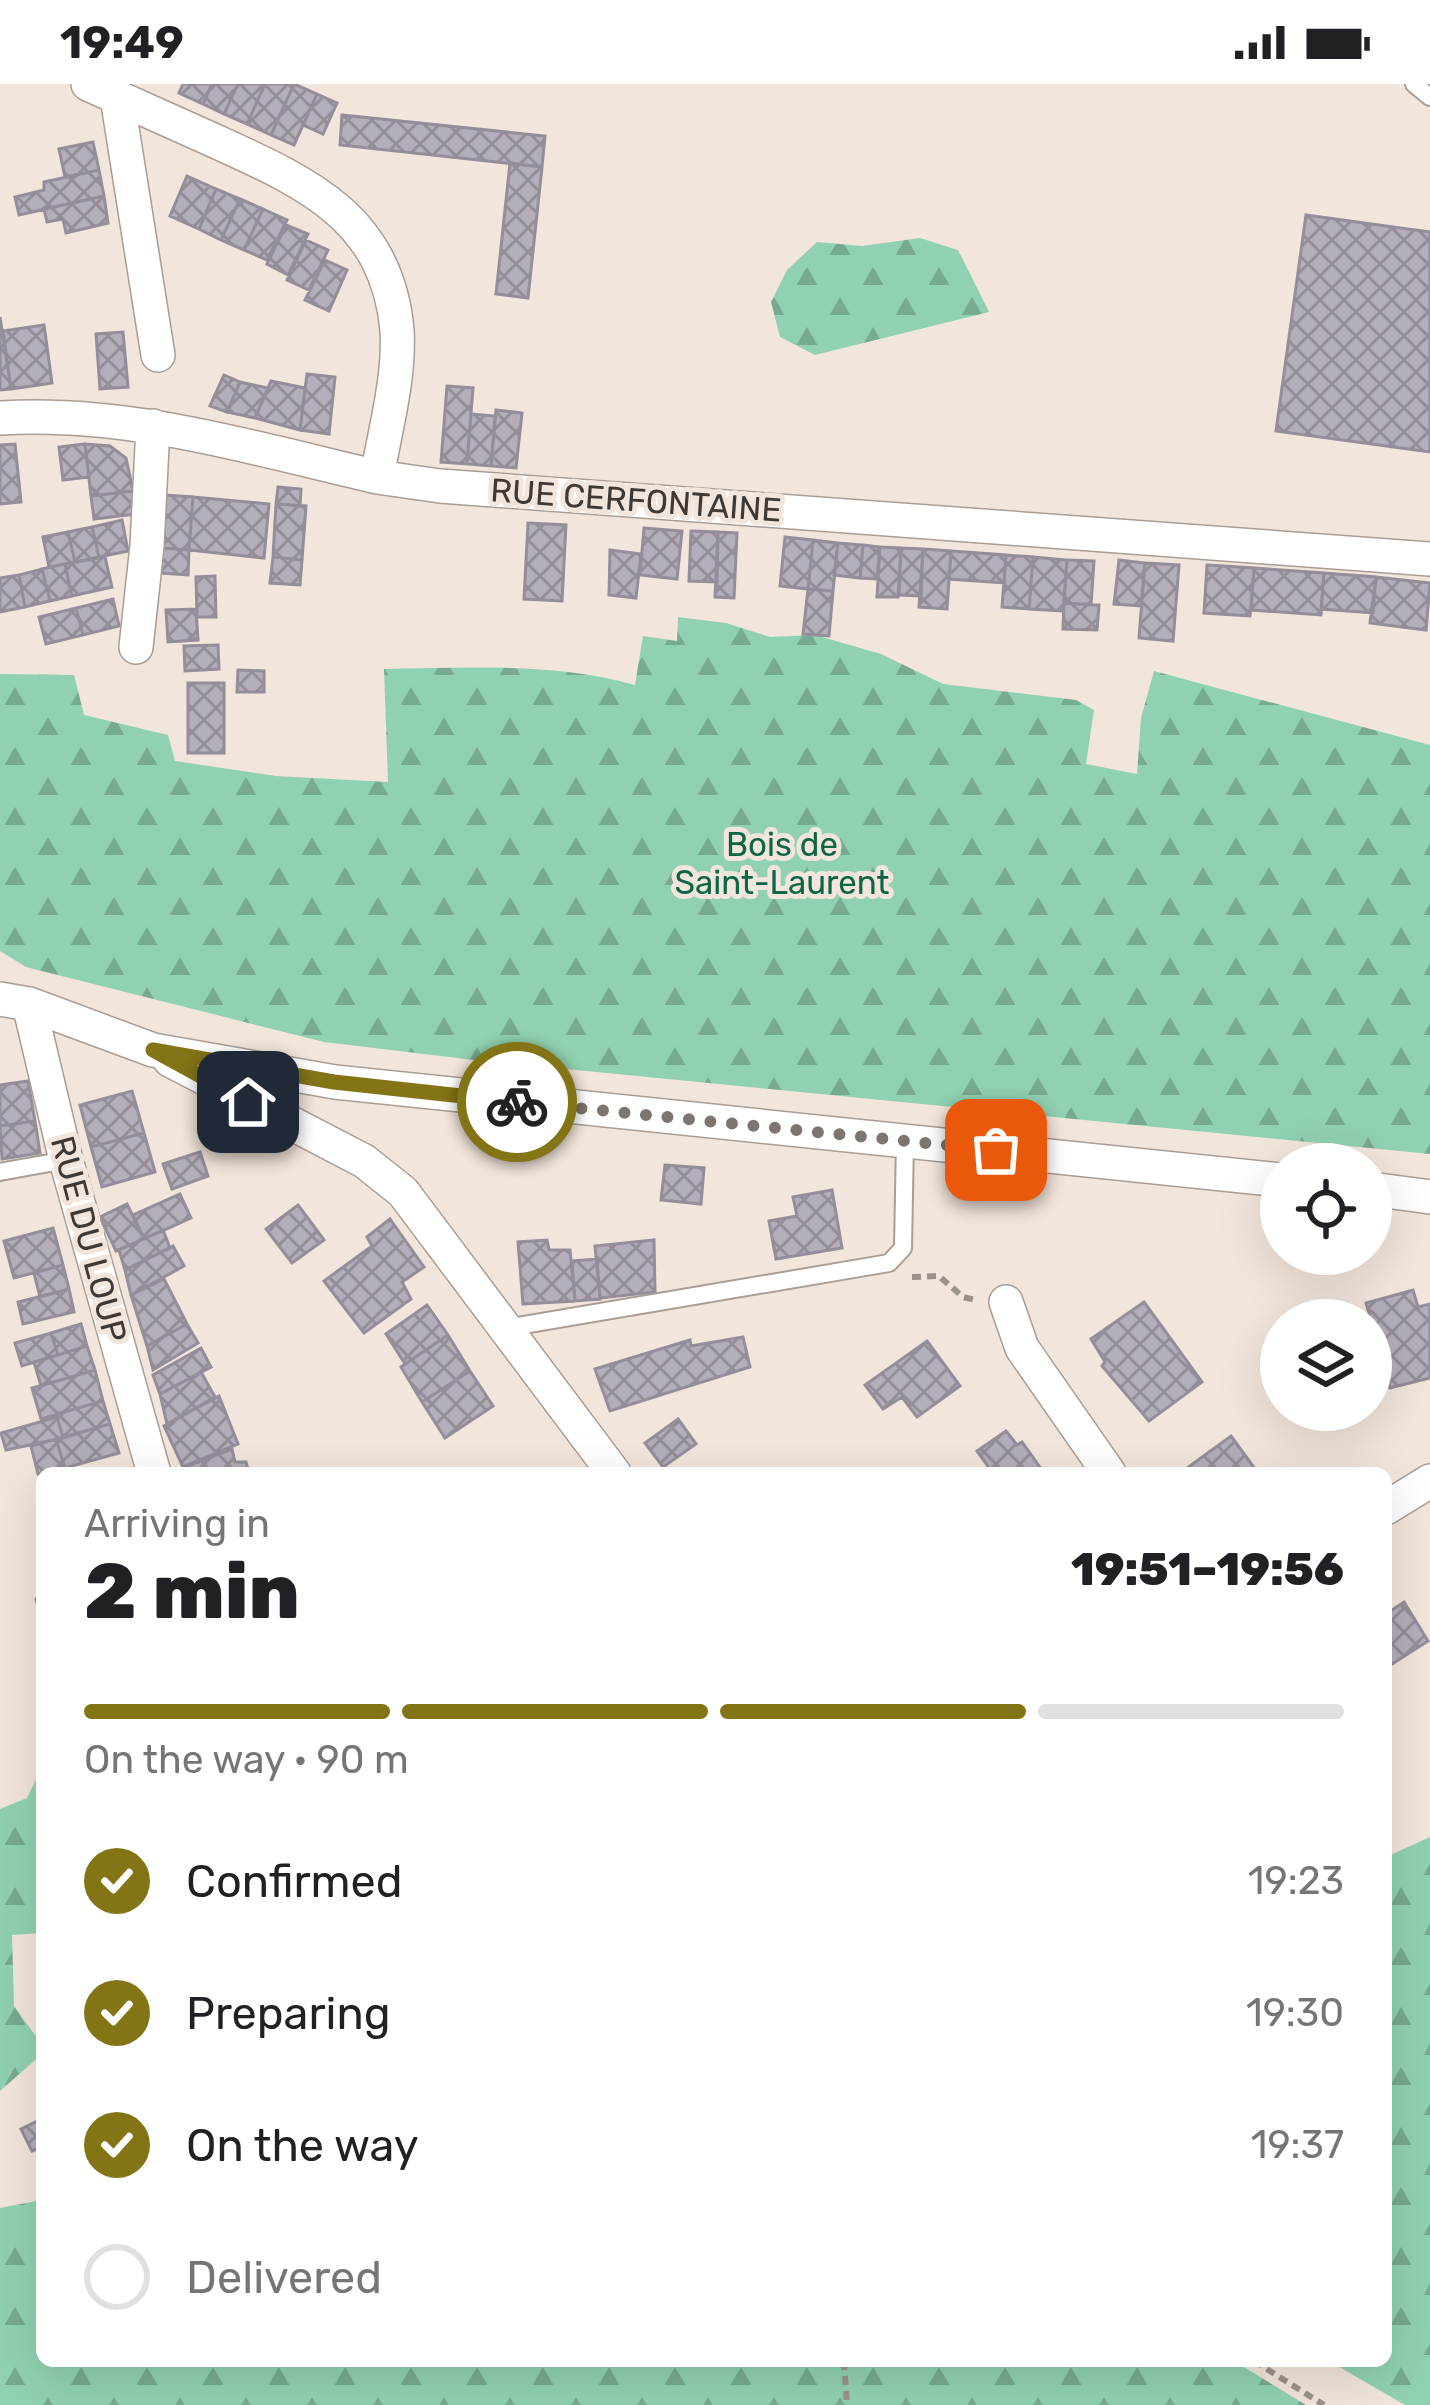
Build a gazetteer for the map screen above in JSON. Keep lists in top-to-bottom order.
{
  "streets": {
    "street": ["RUE CERFONTAINE", "RUE DU LOUP"]
  },
  "parks": ["Bois de Saint-Laurent"],
  "page": {
    "status": "19:49",
    "heading": ["2 min", "Arriving in", "19:51–19:56"],
    "bar": "On the way · 90 m",
    "list": [
      ["Confirmed", "19:23"],
      ["Preparing", "19:30"],
      ["On the way", "19:37"],
      "Delivered"
    ]
  }
}
